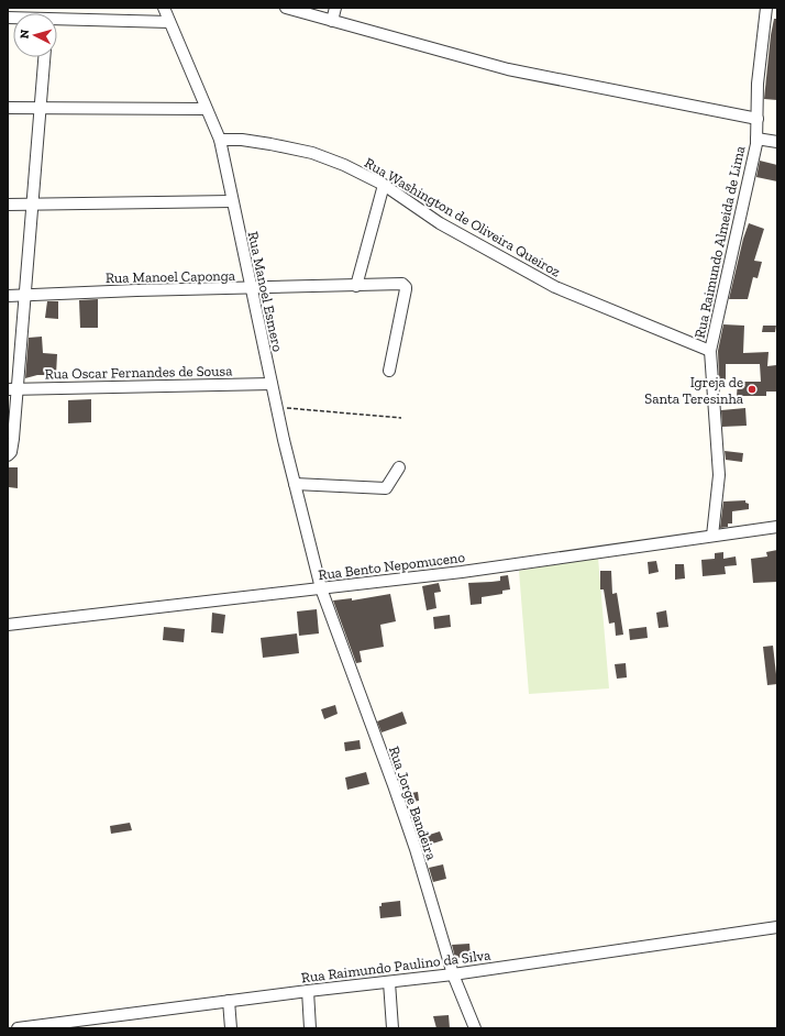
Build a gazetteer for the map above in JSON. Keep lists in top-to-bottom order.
{
  "streets": {
    "street": [
      "Rua Washington de Oliveira Queiroz",
      "Rua Raimundo Almeida de Lima",
      "Rua Manoel Caponga",
      "Rua Manoel Esmero",
      "Rua Oscar Fernandes de Sousa",
      "Rua Bento Nepomuceno",
      "Rua Jorge Bandeira",
      "Rua Raimundo Paulino da Silva"
    ]
  },
  "crossings": [
    ["Rua Washington de Oliveira Queiroz", "Rua Raimundo Almeida de Lima"],
    ["Rua Washington de Oliveira Queiroz", "Rua Manoel Esmero"],
    ["Rua Raimundo Almeida de Lima", "Rua Bento Nepomuceno"],
    ["Rua Manoel Caponga", "Rua Manoel Esmero"],
    ["Rua Manoel Esmero", "Rua Oscar Fernandes de Sousa"],
    ["Rua Manoel Esmero", "Rua Bento Nepomuceno"],
    ["Rua Manoel Esmero", "Rua Jorge Bandeira"],
    ["Rua Bento Nepomuceno", "Rua Jorge Bandeira"],
    ["Rua Jorge Bandeira", "Rua Raimundo Paulino da Silva"]
  ],
  "places": ["Igreja de Santa Teresinha"],
  "north": "left"
}
